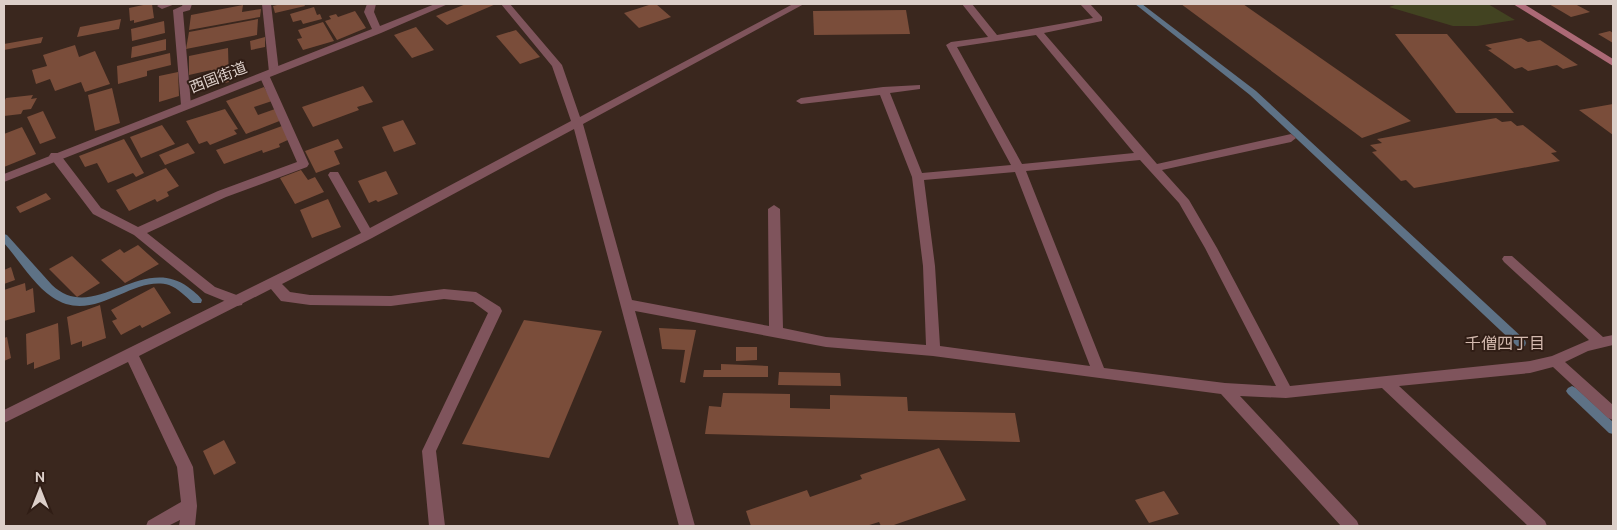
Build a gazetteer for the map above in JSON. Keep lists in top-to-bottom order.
{
  "streets": {
    "street": ["西国街道"]
  },
  "districts": ["千僧四丁目"],
  "north": "top"
}
